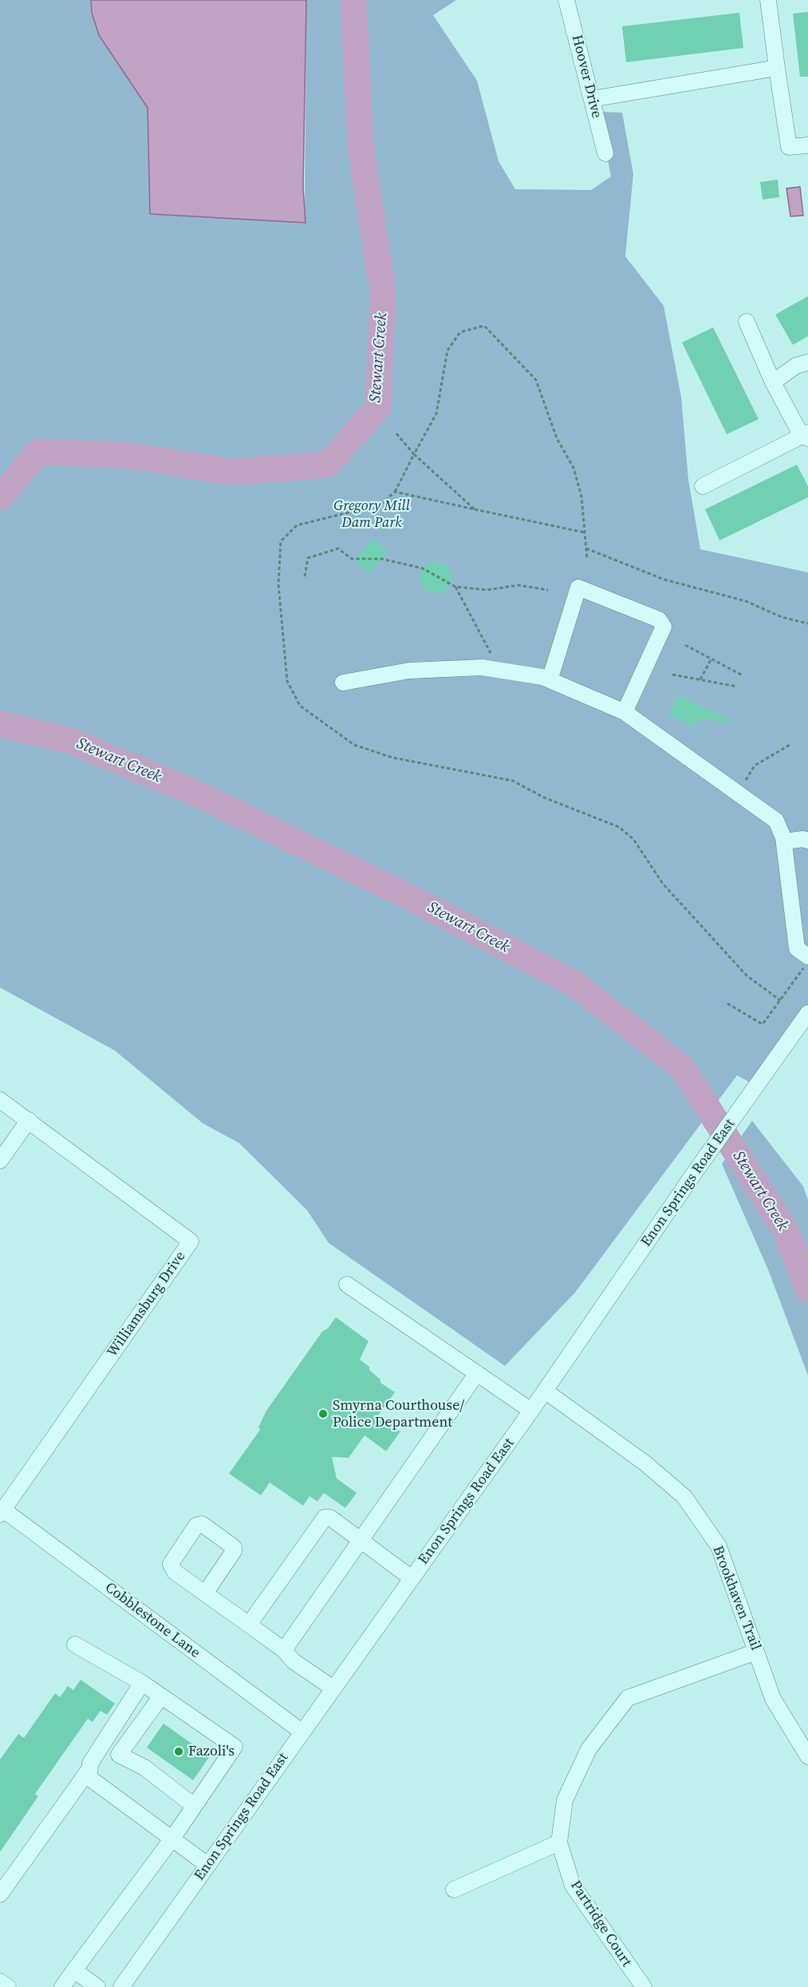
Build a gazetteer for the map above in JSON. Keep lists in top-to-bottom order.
{
  "streets": {
    "street": [
      "Hoover Drive",
      "Enon Springs Road East",
      "Williamsburg Drive",
      "Brookhaven Trail",
      "Cobblestone Lane",
      "Partridge Court"
    ]
  },
  "crossings": [
    ["Enon Springs Road East", "Brookhaven Trail"],
    ["Enon Springs Road East", "Cobblestone Lane"],
    ["Williamsburg Drive", "Cobblestone Lane"],
    ["Brookhaven Trail", "Partridge Court"]
  ],
  "water": ["Stewart Creek"],
  "parks": ["Gregory Mill Dam Park"],
  "places": ["Smyrna Courthouse/ Police Department", "Fazoli's"]
}
